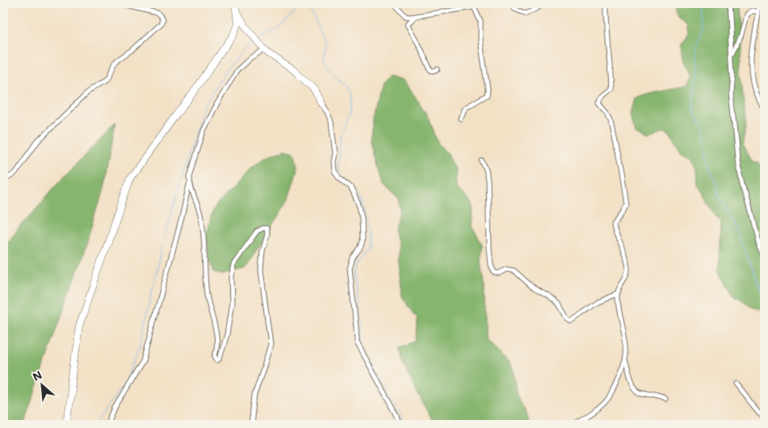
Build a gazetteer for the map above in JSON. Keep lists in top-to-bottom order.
{
  "north": "top left"
}
